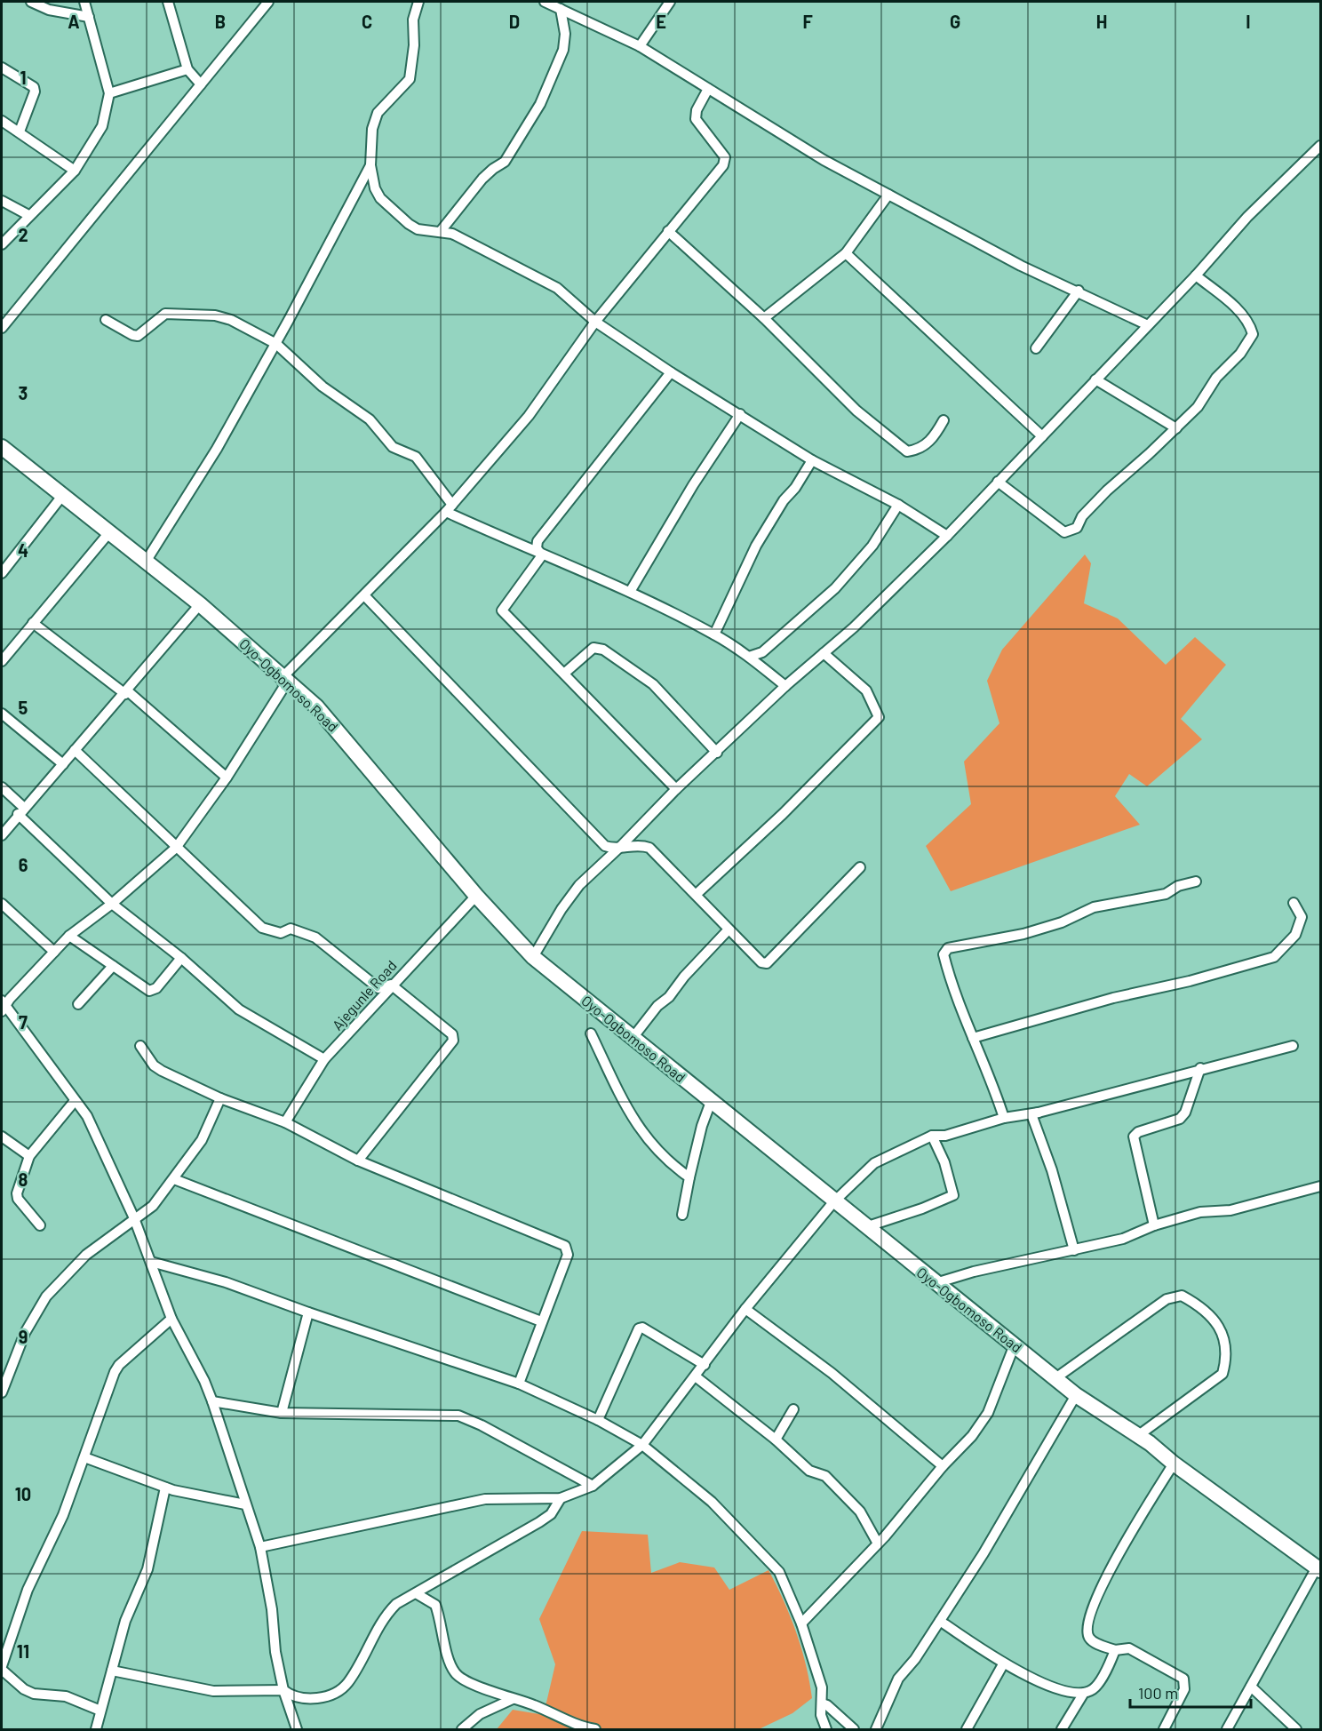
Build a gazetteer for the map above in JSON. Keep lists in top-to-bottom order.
{
  "streets": {
    "highway": ["Oyo-Ogbomoso Road"],
    "street": ["Ajegunle Road"]
  },
  "crossings": [
    ["Oyo-Ogbomoso Road", "Ajegunle Road"]
  ],
  "scale_bar": "100 m",
  "grid": {
    "columns": [
      "A",
      "B",
      "C",
      "D",
      "E",
      "F",
      "G",
      "H",
      "I"
    ],
    "rows": [
      "1",
      "2",
      "3",
      "4",
      "5",
      "6",
      "7",
      "8",
      "9",
      "10",
      "11"
    ]
  }
}
